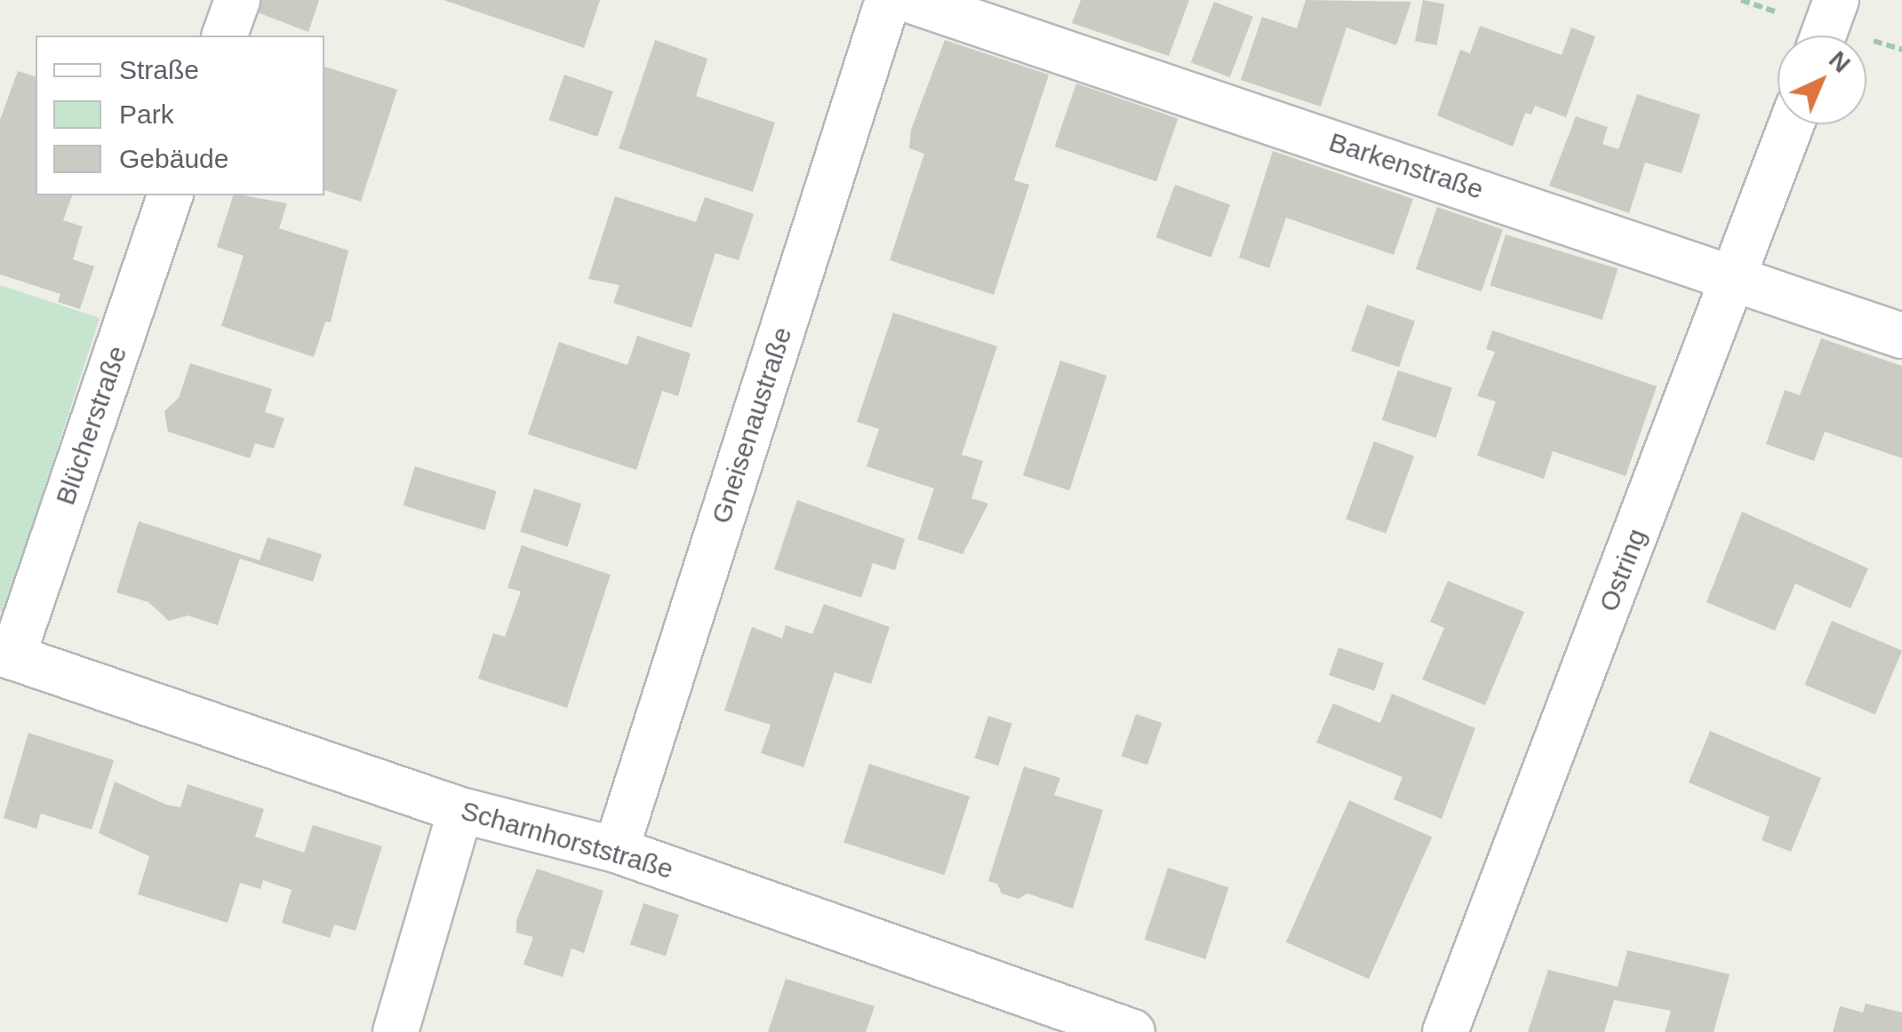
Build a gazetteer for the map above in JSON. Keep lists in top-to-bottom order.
{
  "streets": {
    "street": [
      "Barkenstraße",
      "Blücherstraße",
      "Gneisenaustraße",
      "Ostring",
      "Scharnhorststraße"
    ]
  },
  "crossings": [
    ["Barkenstraße", "Ostring"],
    ["Blücherstraße", "Scharnhorststraße"],
    ["Gneisenaustraße", "Scharnhorststraße"]
  ],
  "legend": ["Straße", "Park", "Gebäude"],
  "north": "top right"
}
